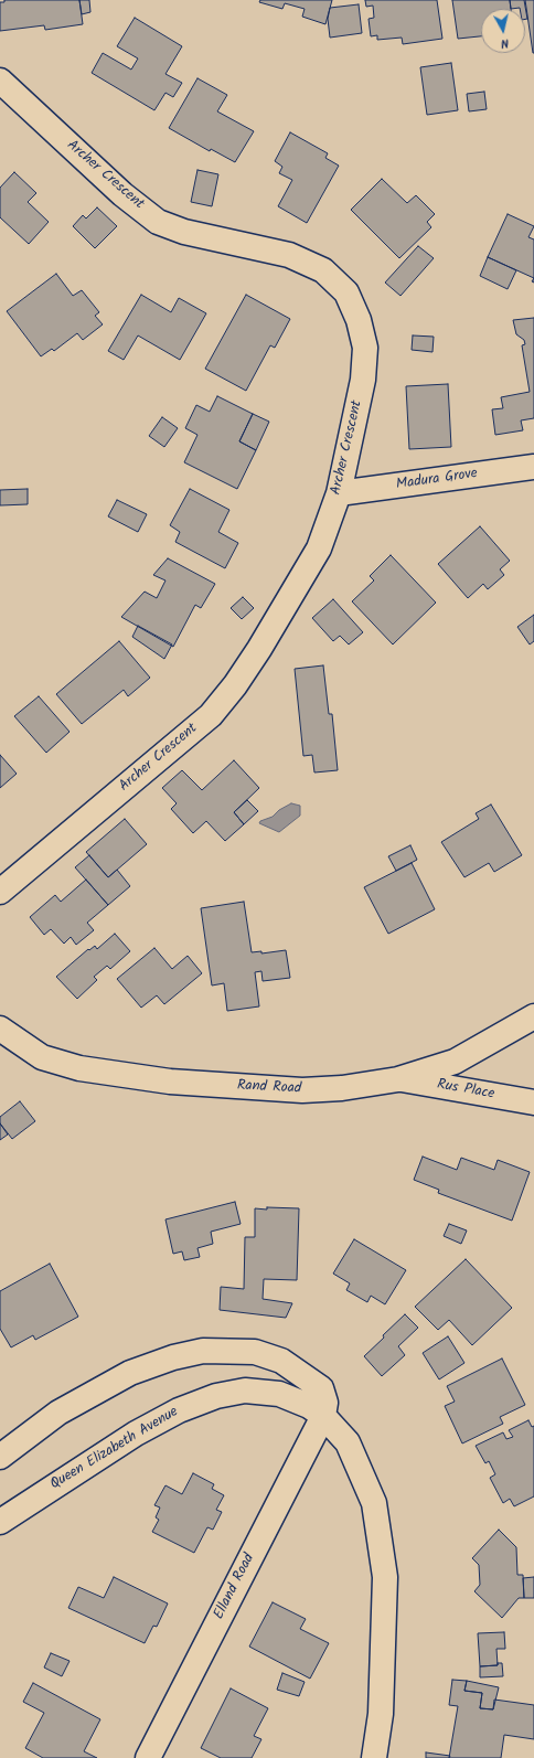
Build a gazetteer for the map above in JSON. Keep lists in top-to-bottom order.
{
  "streets": {
    "street": [
      "Archer Crescent",
      "Madura Grove",
      "Rand Road",
      "Rus Place",
      "Queen Elizabeth Avenue",
      "Elland Road"
    ]
  },
  "crossings": [
    ["Archer Crescent", "Madura Grove"],
    ["Rand Road", "Rus Place"],
    ["Queen Elizabeth Avenue", "Elland Road"]
  ],
  "north": "bottom"
}
